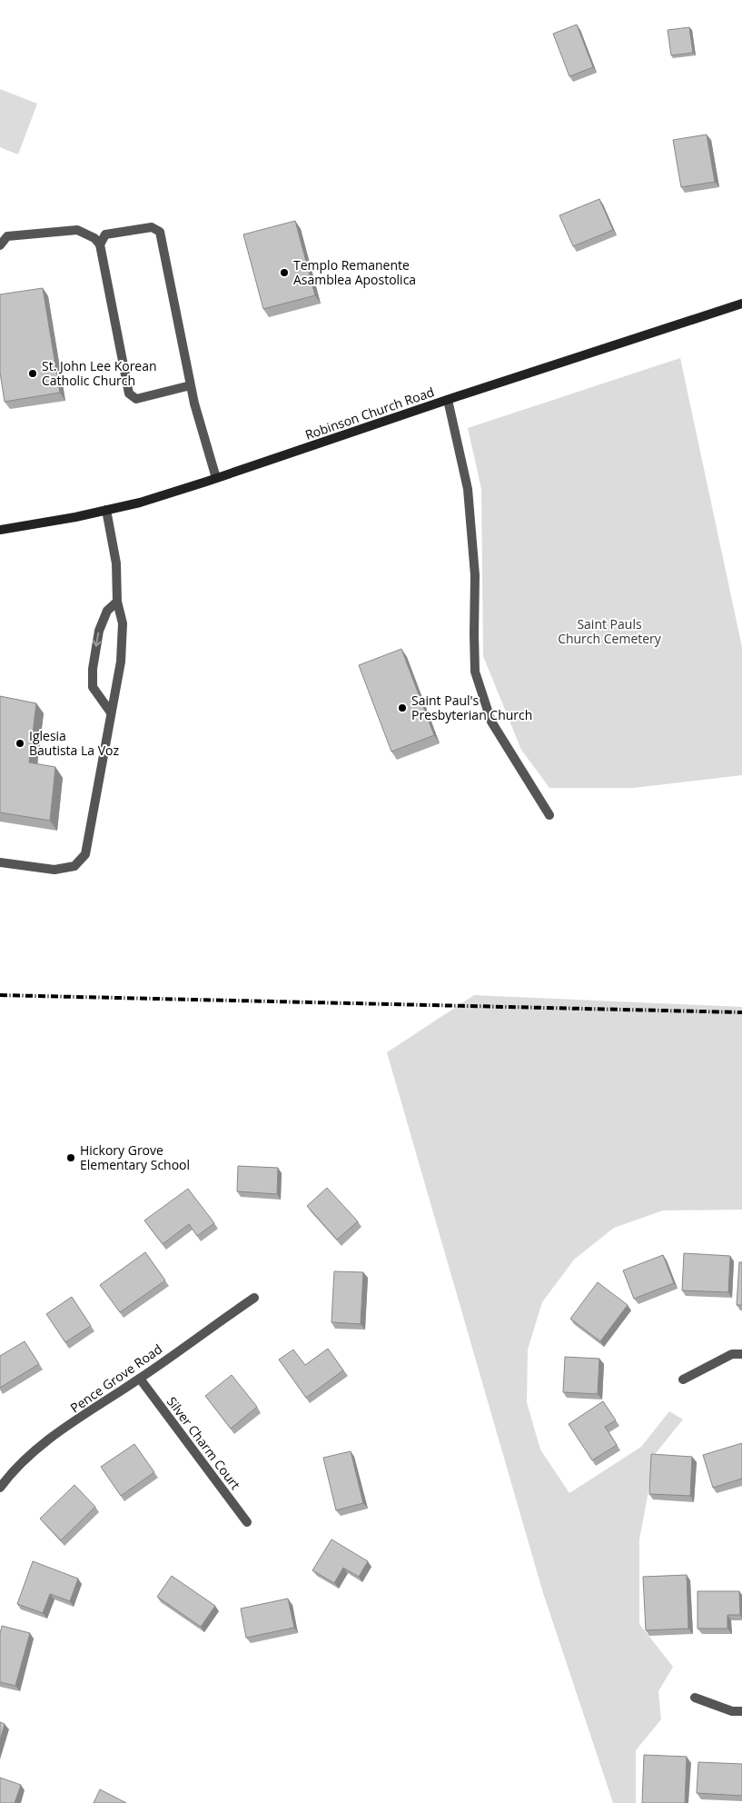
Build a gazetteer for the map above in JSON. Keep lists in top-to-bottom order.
{
  "streets": {
    "street": ["Robinson Church Road", "Pence Grove Road", "Silver Charm Court"]
  },
  "crossings": [
    ["Pence Grove Road", "Silver Charm Court"]
  ],
  "parks": ["Saint Pauls Church Cemetery"],
  "places": [
    "Templo Remanente Asamblea Apostolica",
    "St. John Lee Korean Catholic Church",
    "Saint Paul's Presbyterian Church",
    "Iglesia Bautista La Voz",
    "Hickory Grove Elementary School"
  ]
}
